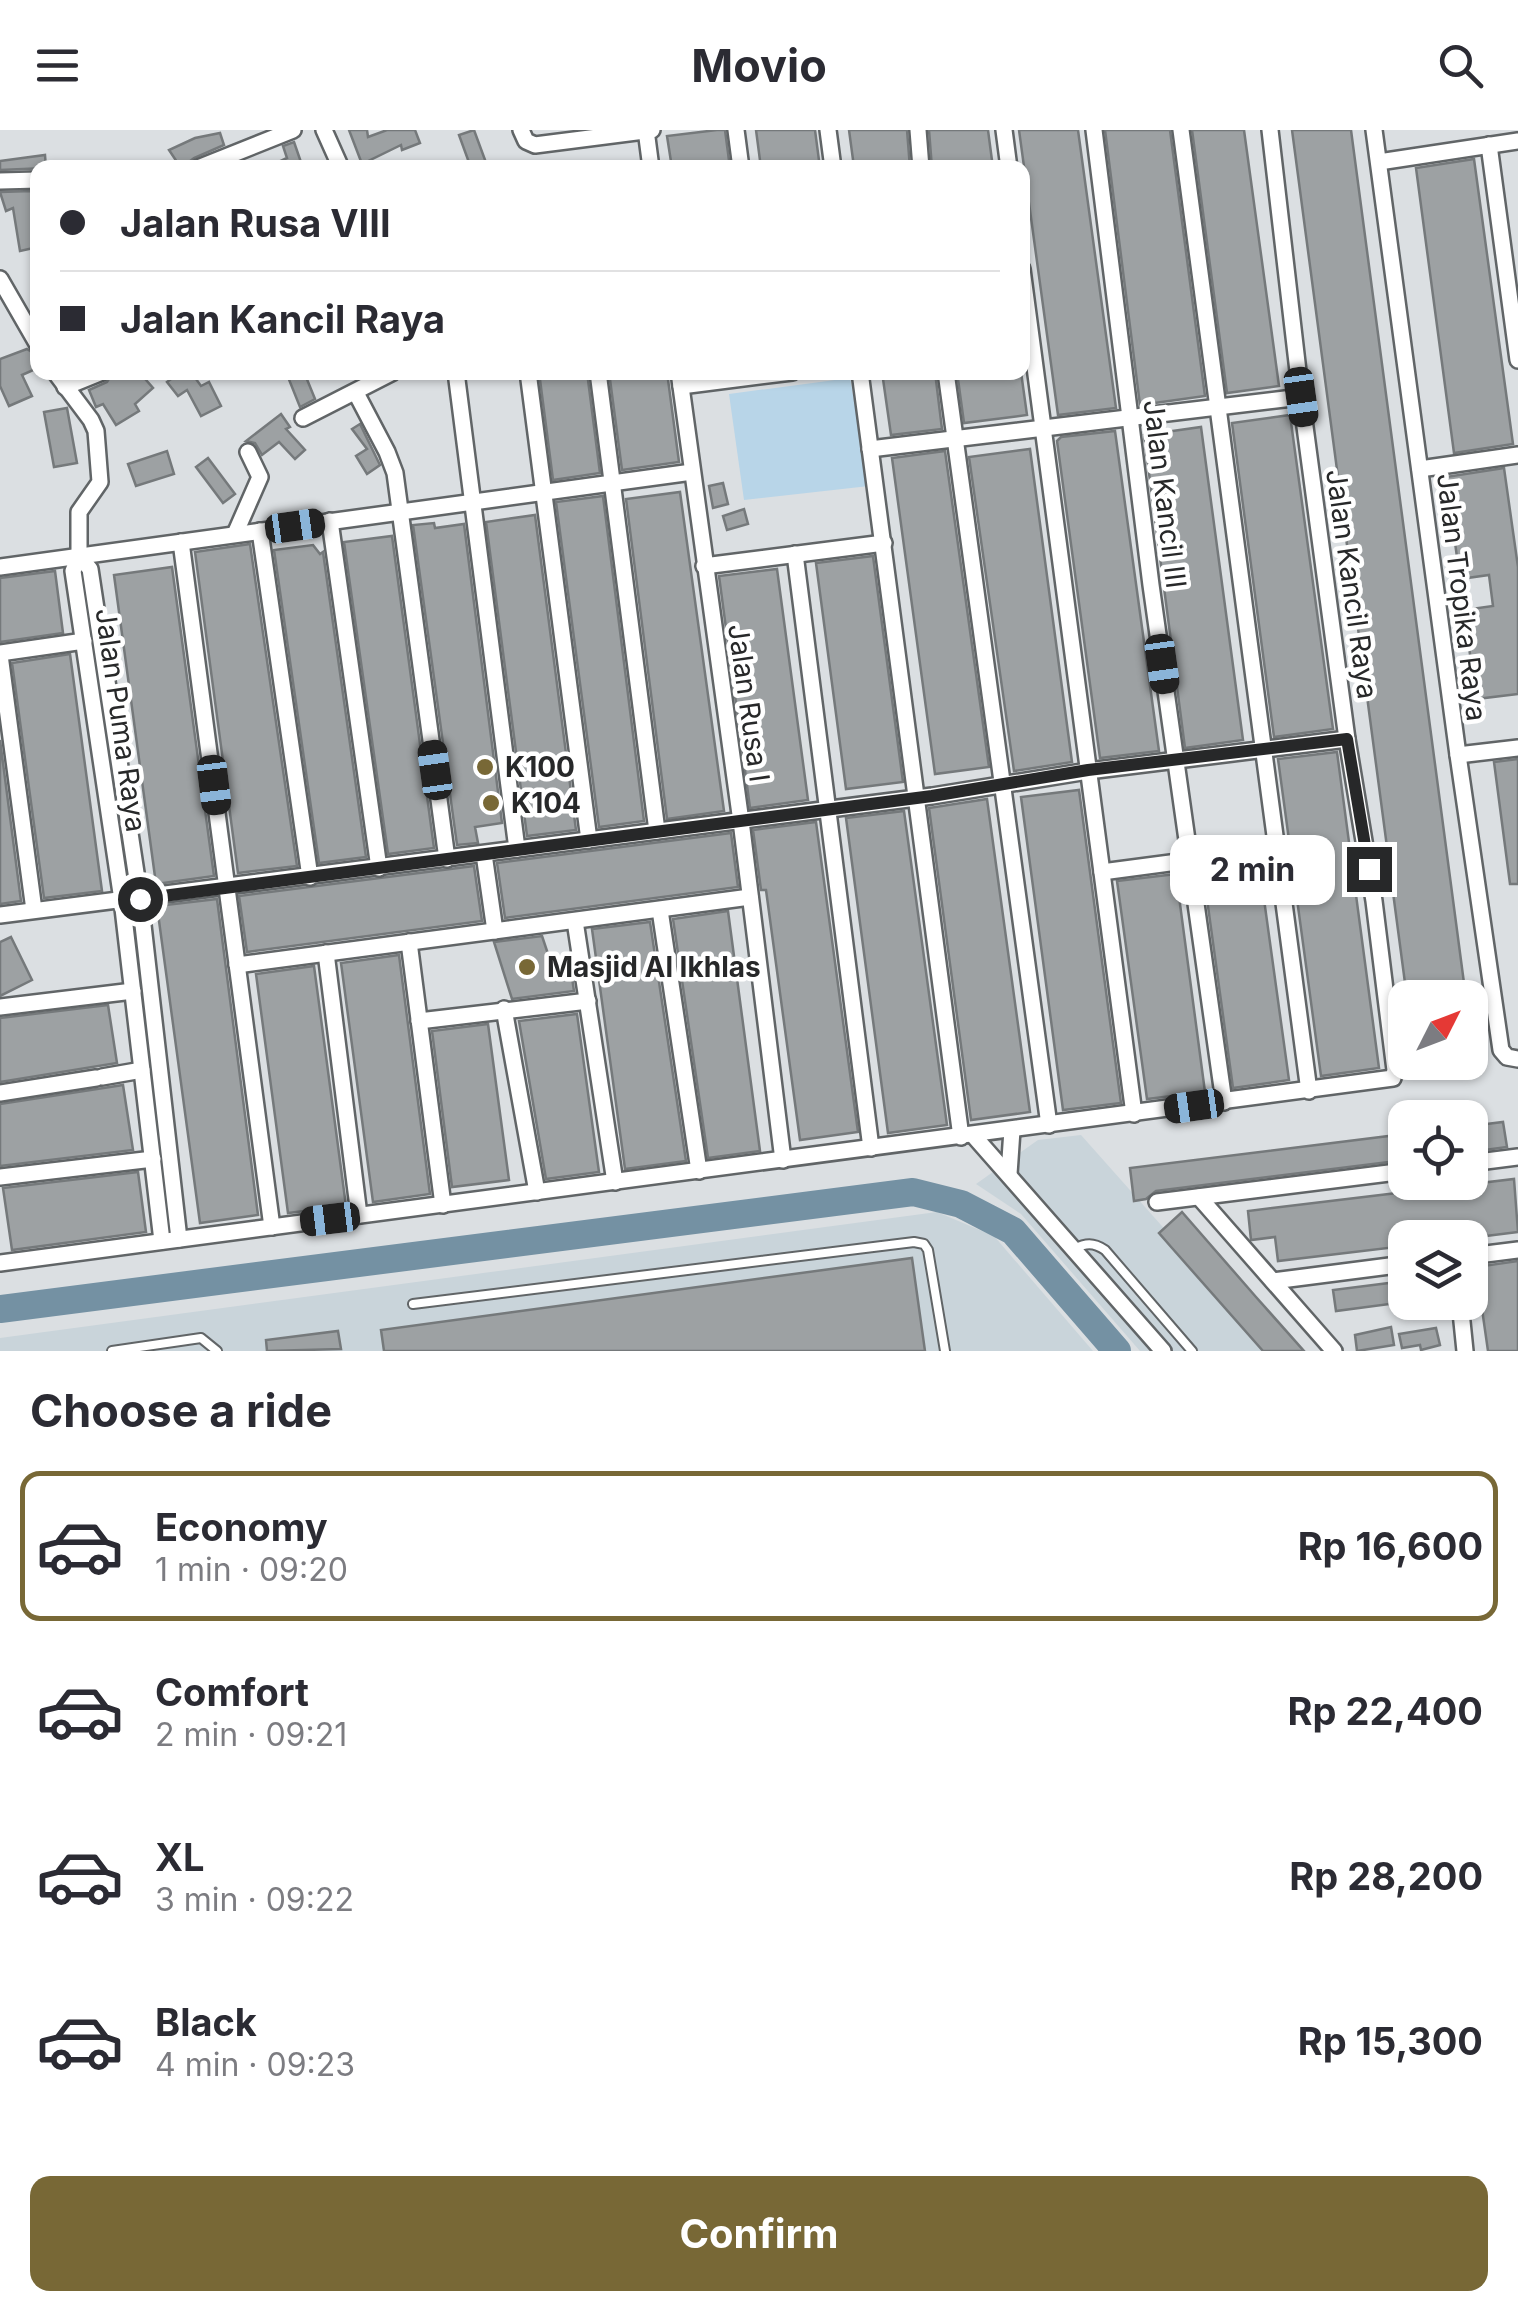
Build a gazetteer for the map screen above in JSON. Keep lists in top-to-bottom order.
{
  "streets": {
    "street": [
      "Jalan Kancil III",
      "Jalan Kancil Raya",
      "Jalan Tropika Raya",
      "Jalan Rusa I",
      "Jalan Puma Raya"
    ]
  },
  "places": ["K100", "K104", "Masjid Al Ikhlas"],
  "north": "top right",
  "page": {
    "header": "Movio",
    "banner": ["Jalan Rusa VIII", "Jalan Kancil Raya"],
    "bubble": "2 min",
    "heading": "Choose a ride",
    "list": [
      {
        "name": "Economy",
        "note": "1 min · 09:20",
        "value": "Rp 16,600"
      },
      {
        "name": "Comfort",
        "note": "2 min · 09:21",
        "value": "Rp 22,400"
      },
      {
        "name": "XL",
        "note": "3 min · 09:22",
        "value": "Rp 28,200"
      },
      {
        "name": "Black",
        "note": "4 min · 09:23",
        "value": "Rp 15,300"
      }
    ],
    "buttons": "Confirm"
  }
}
